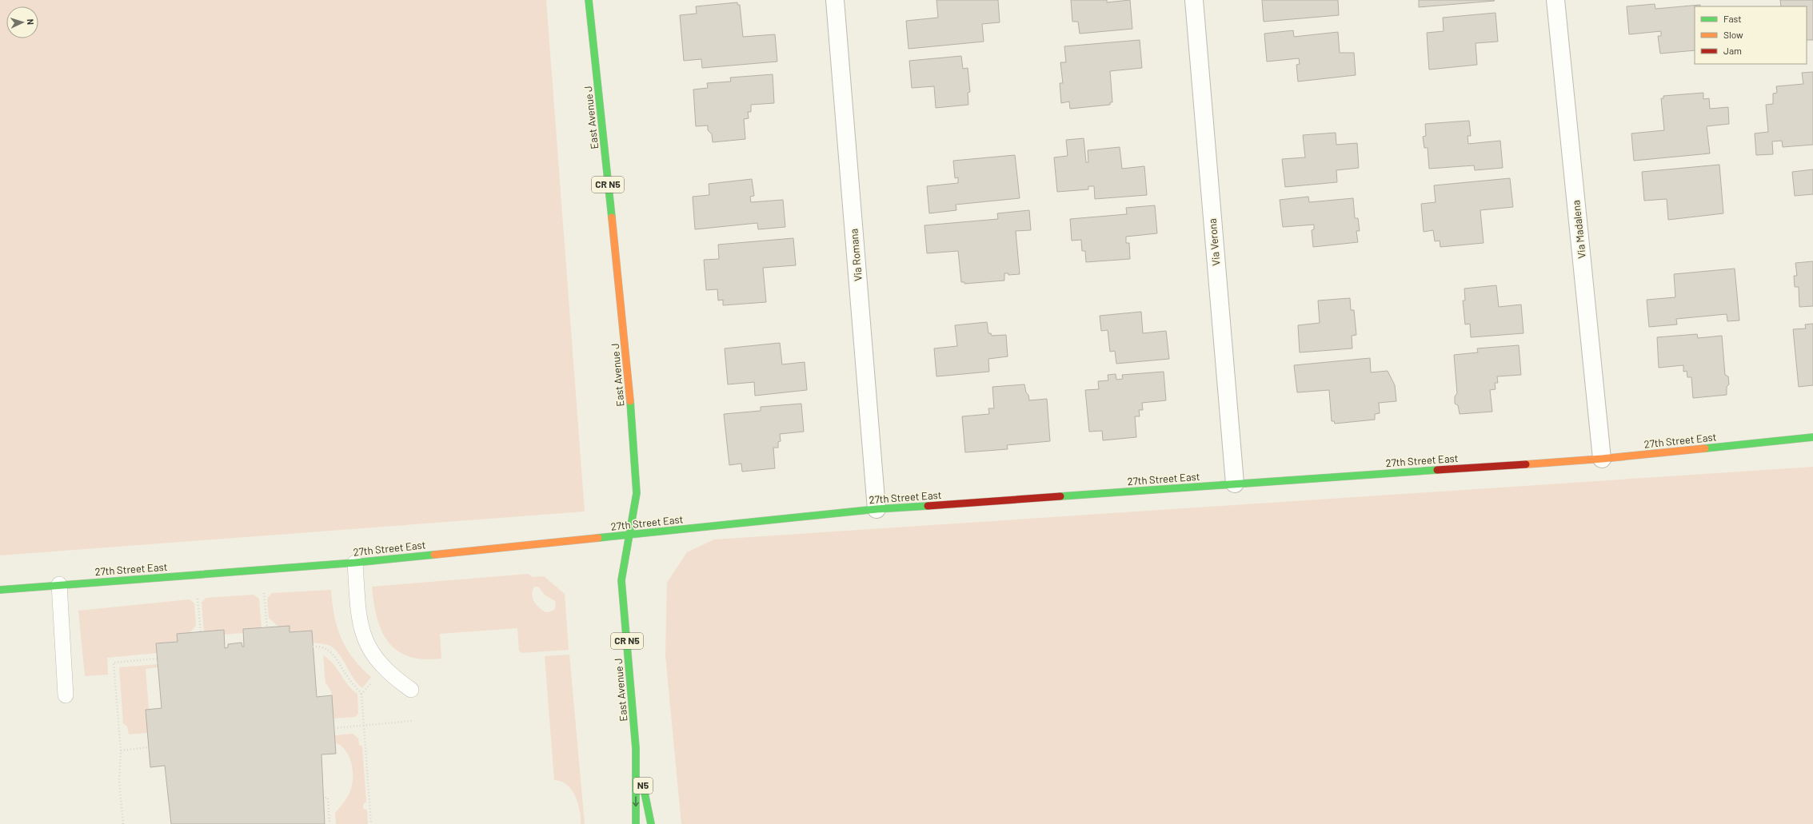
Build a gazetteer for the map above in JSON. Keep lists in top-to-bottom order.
{
  "streets": {
    "street": [
      "East Avenue J",
      "CR N5",
      "Via Madalena",
      "Via Verona",
      "Via Romana",
      "27th Street East",
      "N5"
    ]
  },
  "crossings": [
    ["East Avenue J", "27th Street East"],
    ["Via Madalena", "27th Street East"],
    ["Via Verona", "27th Street East"],
    ["Via Romana", "27th Street East"]
  ],
  "legend": ["Fast", "Slow", "Jam"],
  "north": "right"
}
